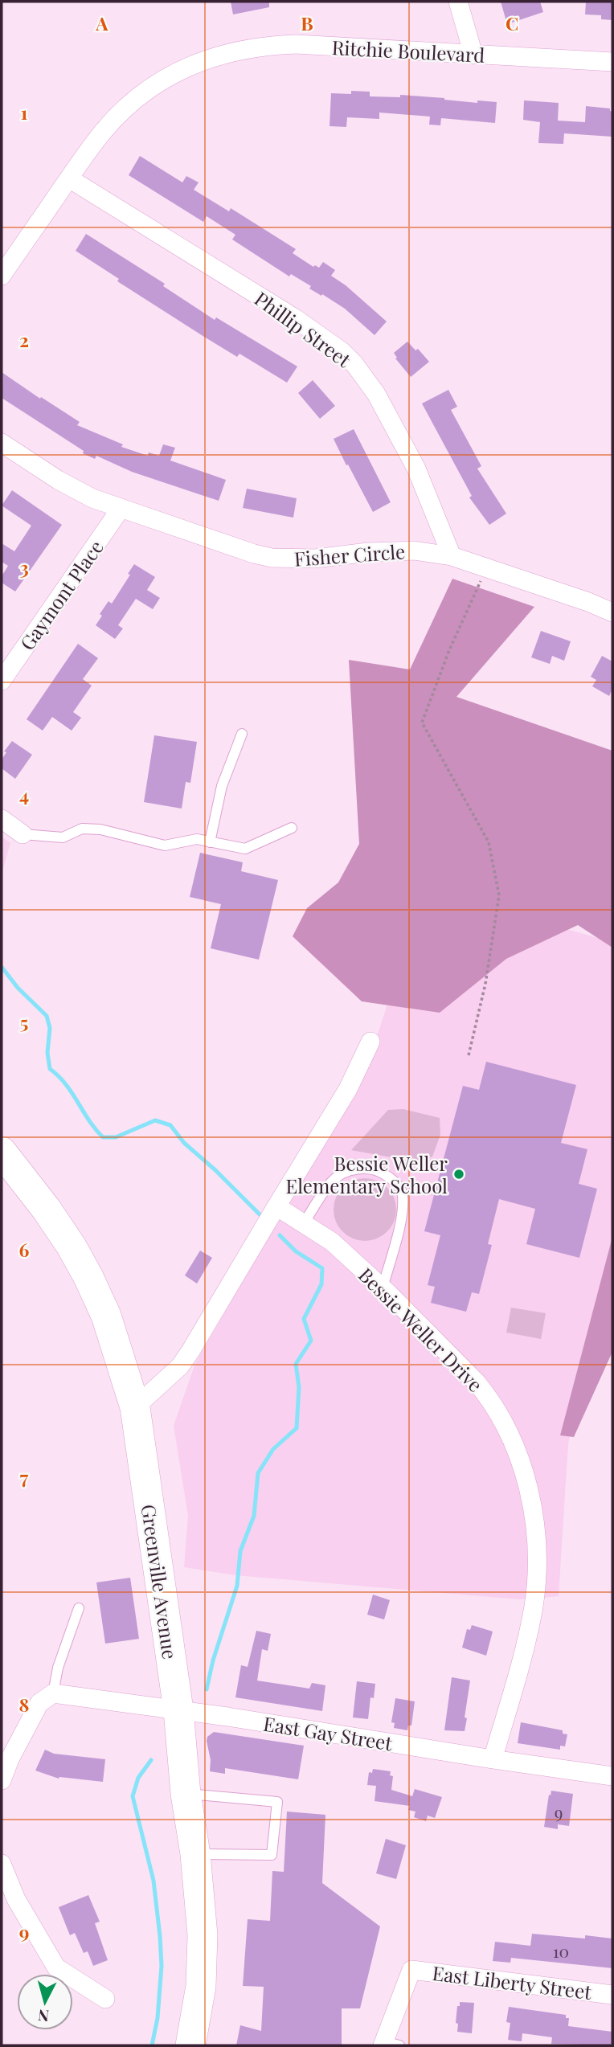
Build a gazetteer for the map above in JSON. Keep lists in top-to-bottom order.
{
  "streets": {
    "main road": ["Greenville Avenue"],
    "street": [
      "Ritchie Boulevard",
      "Phillip Street",
      "Fisher Circle",
      "Gaymont Place",
      "Bessie Weller Drive",
      "East Gay Street",
      "East Liberty Street"
    ]
  },
  "crossings": [
    ["Ritchie Boulevard", "Phillip Street"],
    ["Phillip Street", "Fisher Circle"],
    ["Fisher Circle", "Gaymont Place"],
    ["Bessie Weller Drive", "East Gay Street"],
    ["Greenville Avenue", "East Gay Street"]
  ],
  "places": ["Bessie Weller Elementary School"],
  "house_numbers": ["9", "10"],
  "north": "bottom",
  "grid": {
    "columns": ["A", "B", "C"],
    "rows": [
      "1",
      "2",
      "3",
      "4",
      "5",
      "6",
      "7",
      "8",
      "9"
    ]
  }
}
